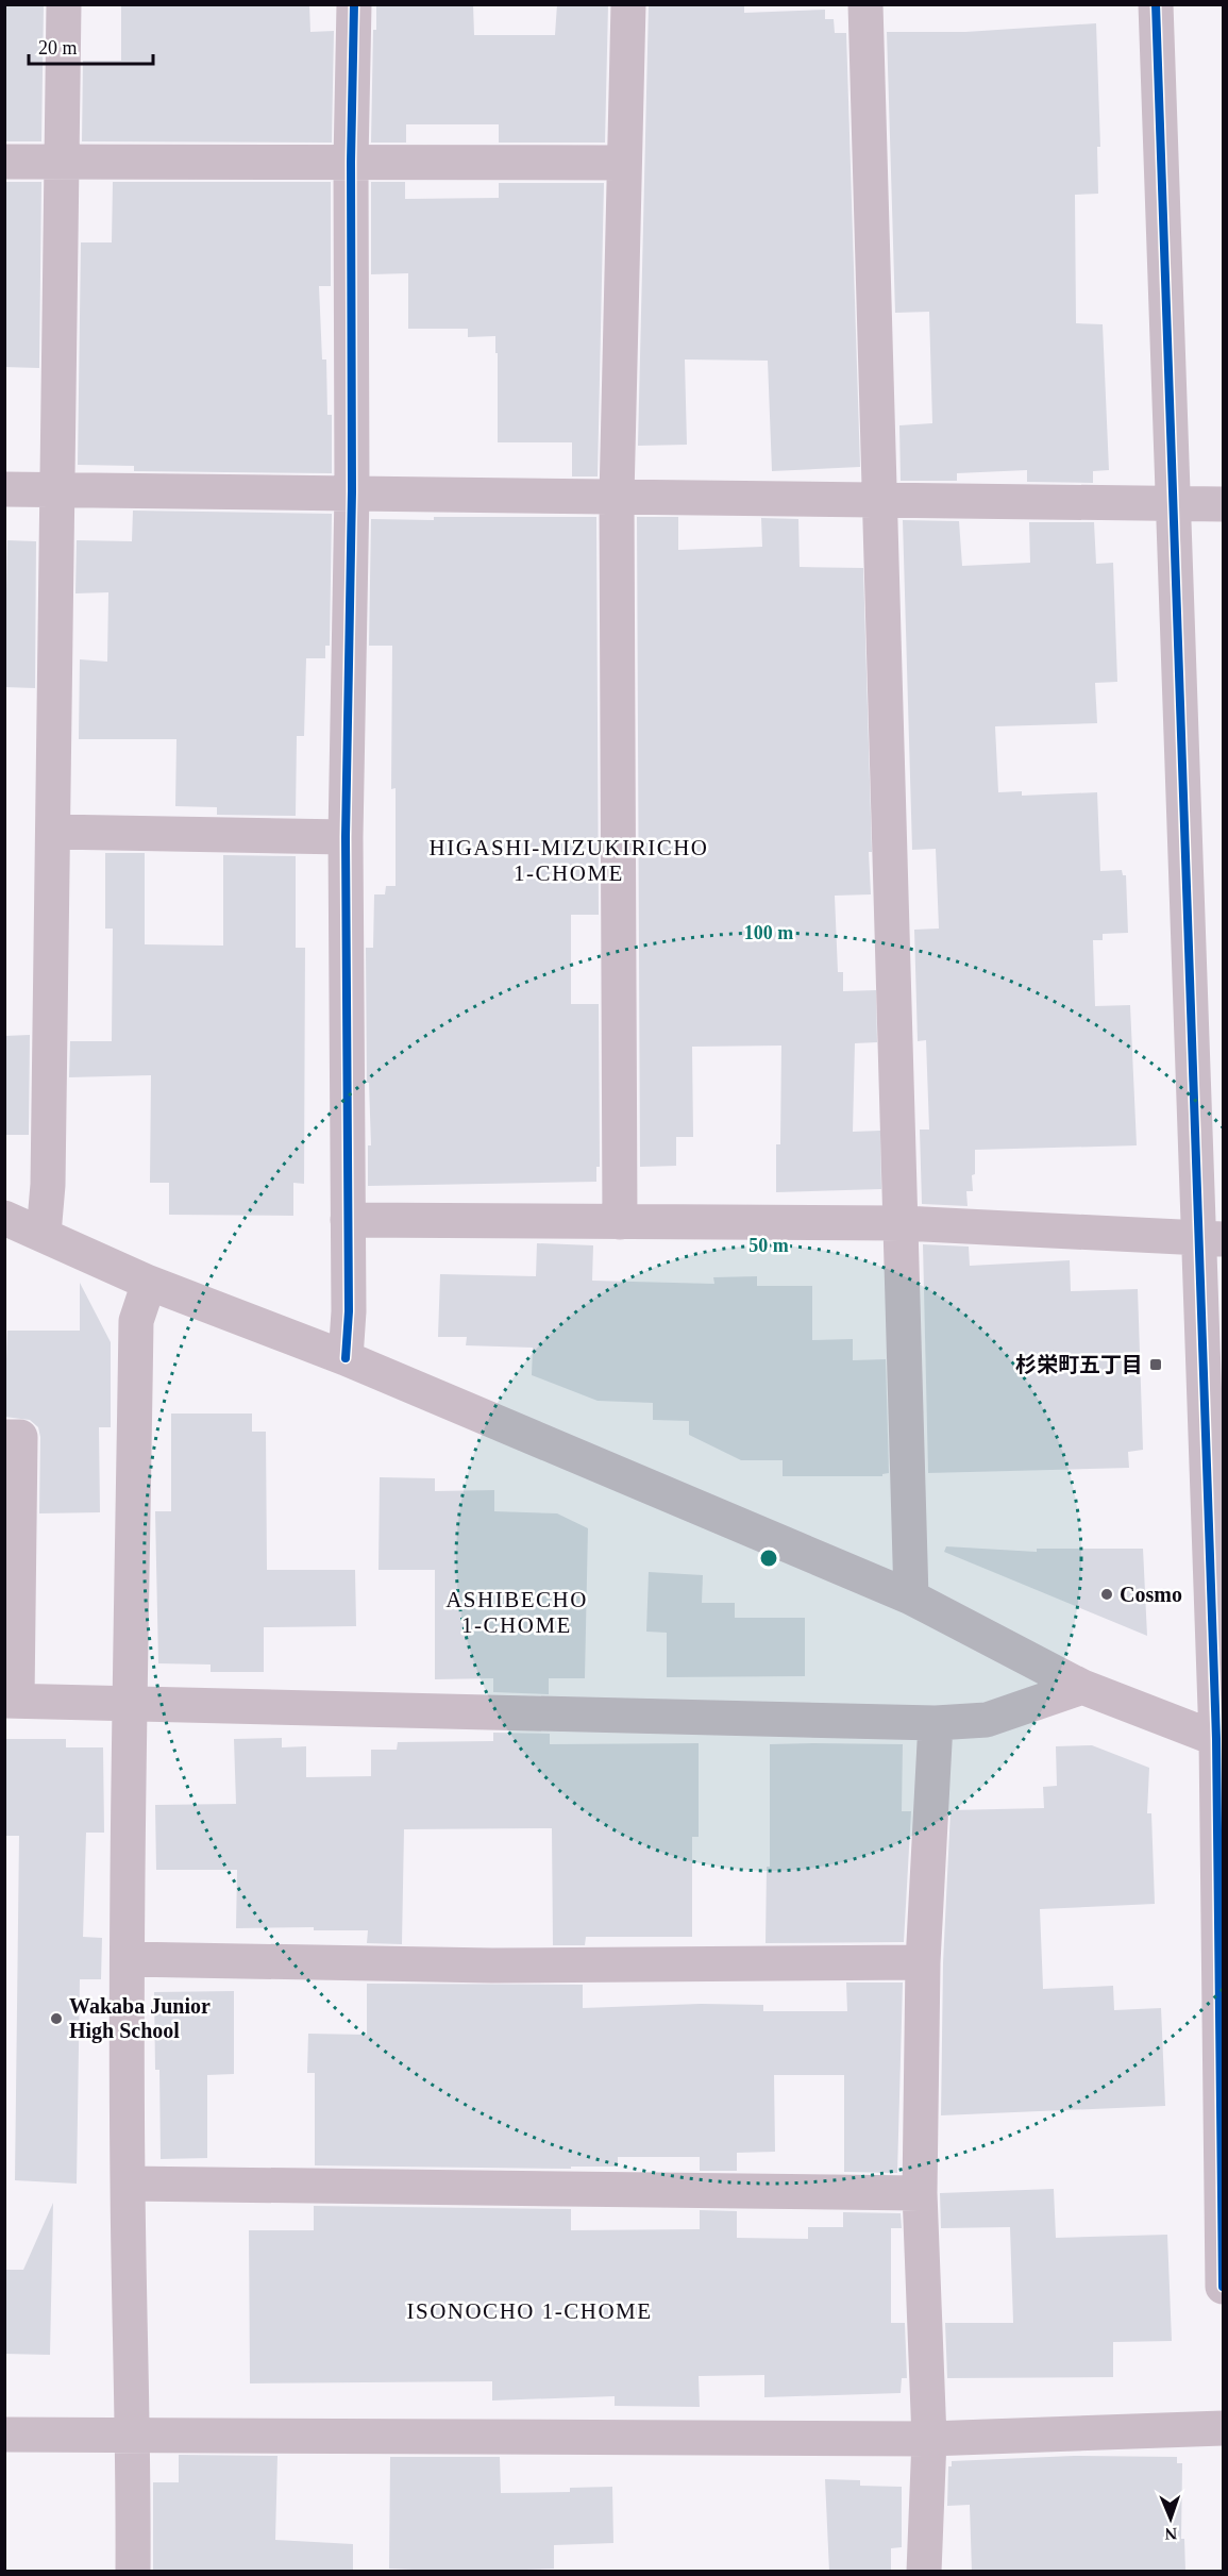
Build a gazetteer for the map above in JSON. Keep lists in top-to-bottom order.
{
  "districts": ["HIGASHI-MIZUKIRICHO 1-CHOME", "ASHIBECHO 1-CHOME", "ISONOCHO 1-CHOME"],
  "places": {
    "transit": ["杉栄町五丁目"],
    "other": ["Cosmo", "Wakaba Junior High School"]
  },
  "scale_bar": "20 m",
  "north": "bottom",
  "rings": ["100 m", "50 m"]
}
